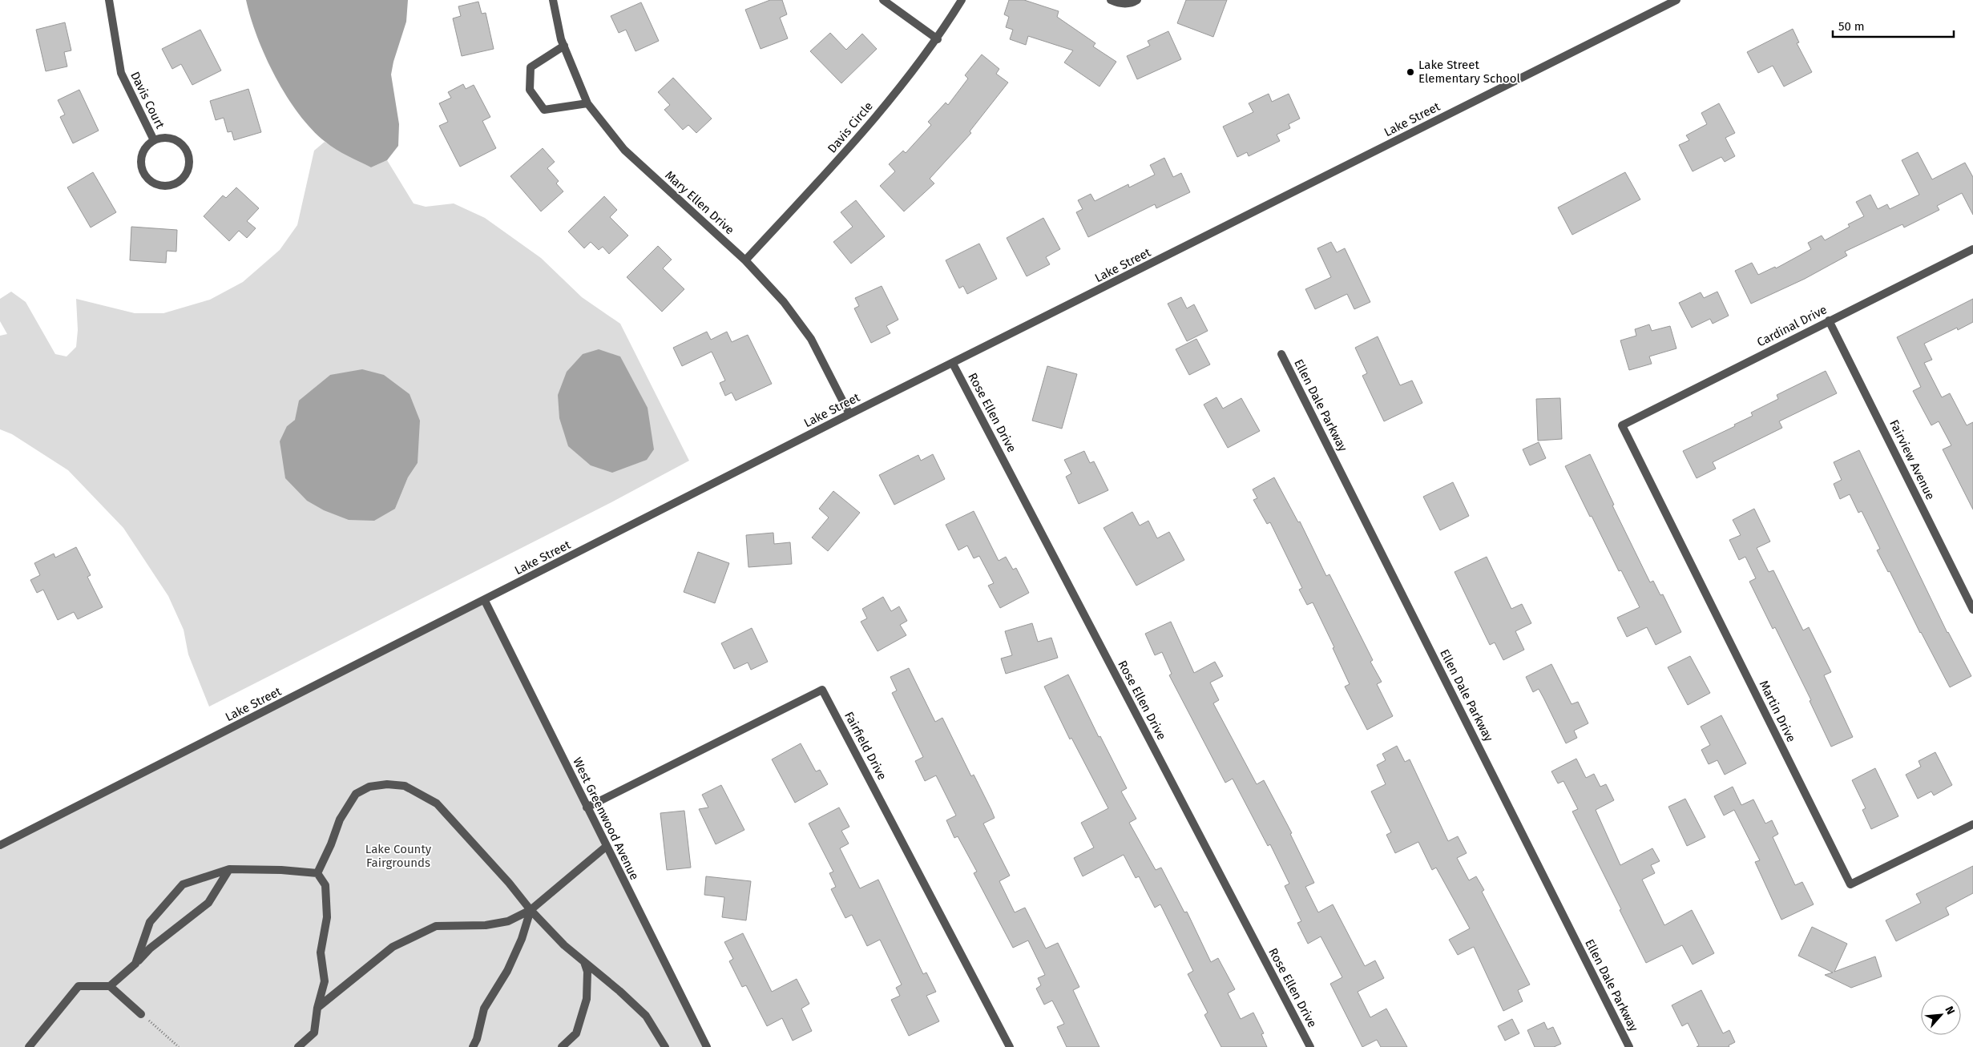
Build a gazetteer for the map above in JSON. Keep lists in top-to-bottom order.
{
  "streets": {
    "street": [
      "Davis Court",
      "Lake Street",
      "Davis Circle",
      "Mary Ellen Drive",
      "Cardinal Drive",
      "Ellen Dale Parkway",
      "Rose Ellen Drive",
      "Fairview Avenue",
      "Martin Drive",
      "Fairfield Drive",
      "West Greenwood Avenue"
    ]
  },
  "crossings": [
    ["Lake Street", "Mary Ellen Drive"],
    ["Lake Street", "Rose Ellen Drive"],
    ["Lake Street", "West Greenwood Avenue"],
    ["Davis Circle", "Mary Ellen Drive"],
    ["Cardinal Drive", "Fairview Avenue"],
    ["Cardinal Drive", "Martin Drive"],
    ["Fairfield Drive", "West Greenwood Avenue"]
  ],
  "parks": ["Lake County Fairgrounds"],
  "places": ["Lake Street Elementary School"],
  "scale_bar": "50 m",
  "north": "top right"
}
